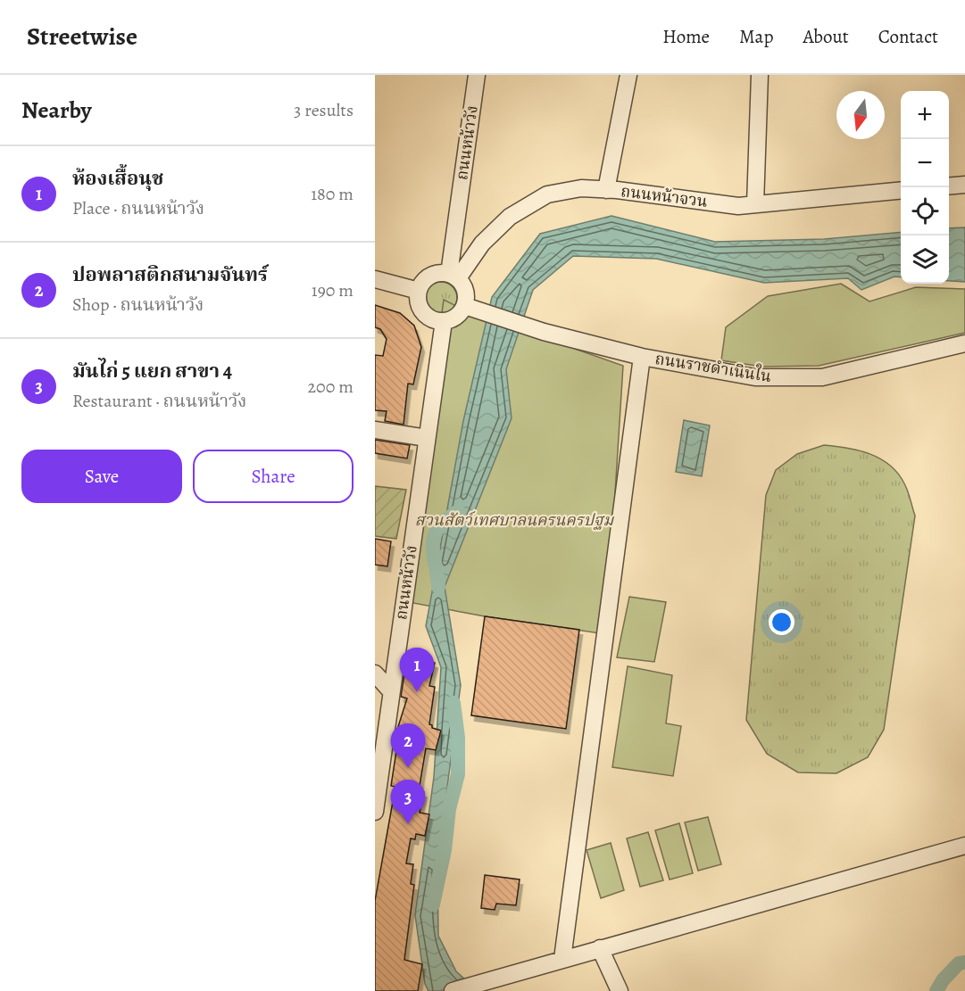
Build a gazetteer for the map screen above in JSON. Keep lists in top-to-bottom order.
{
  "streets": {
    "street": ["ถนนหน้าวัง", "ถนนหน้าจวน", "ถนนราชดำเนินใน"]
  },
  "crossings": [
    ["ถนนหน้าวัง", "ถนนหน้าจวน"],
    ["ถนนหน้าวัง", "ถนนราชดำเนินใน"],
    ["ถนนหน้าจวน", "ถนนราชดำเนินใน"]
  ],
  "parks": ["สวนสัตว์เทศบาลนครนครปฐม"],
  "north": "bottom",
  "page": {
    "header": "Streetwise",
    "nav": [
      "Home",
      "Map",
      "About",
      "Contact"
    ],
    "heading": ["Nearby", "3 results"],
    "map_buttons": ["+", "−"],
    "list": [
      {
        "mark": "1",
        "name": "ห้องเสื้อนุช",
        "note": "Place · ถนนหน้าวัง",
        "value": "180 m"
      },
      {
        "mark": "2",
        "name": "ปอพลาสติกสนามจันทร์",
        "note": "Shop · ถนนหน้าวัง",
        "value": "190 m"
      },
      {
        "mark": "3",
        "name": "มันไก่ 5 แยก สาขา 4",
        "note": "Restaurant · ถนนหน้าวัง",
        "value": "200 m"
      }
    ],
    "buttons": ["Save", "Share"],
    "pins": ["1", "2", "3"]
  }
}
